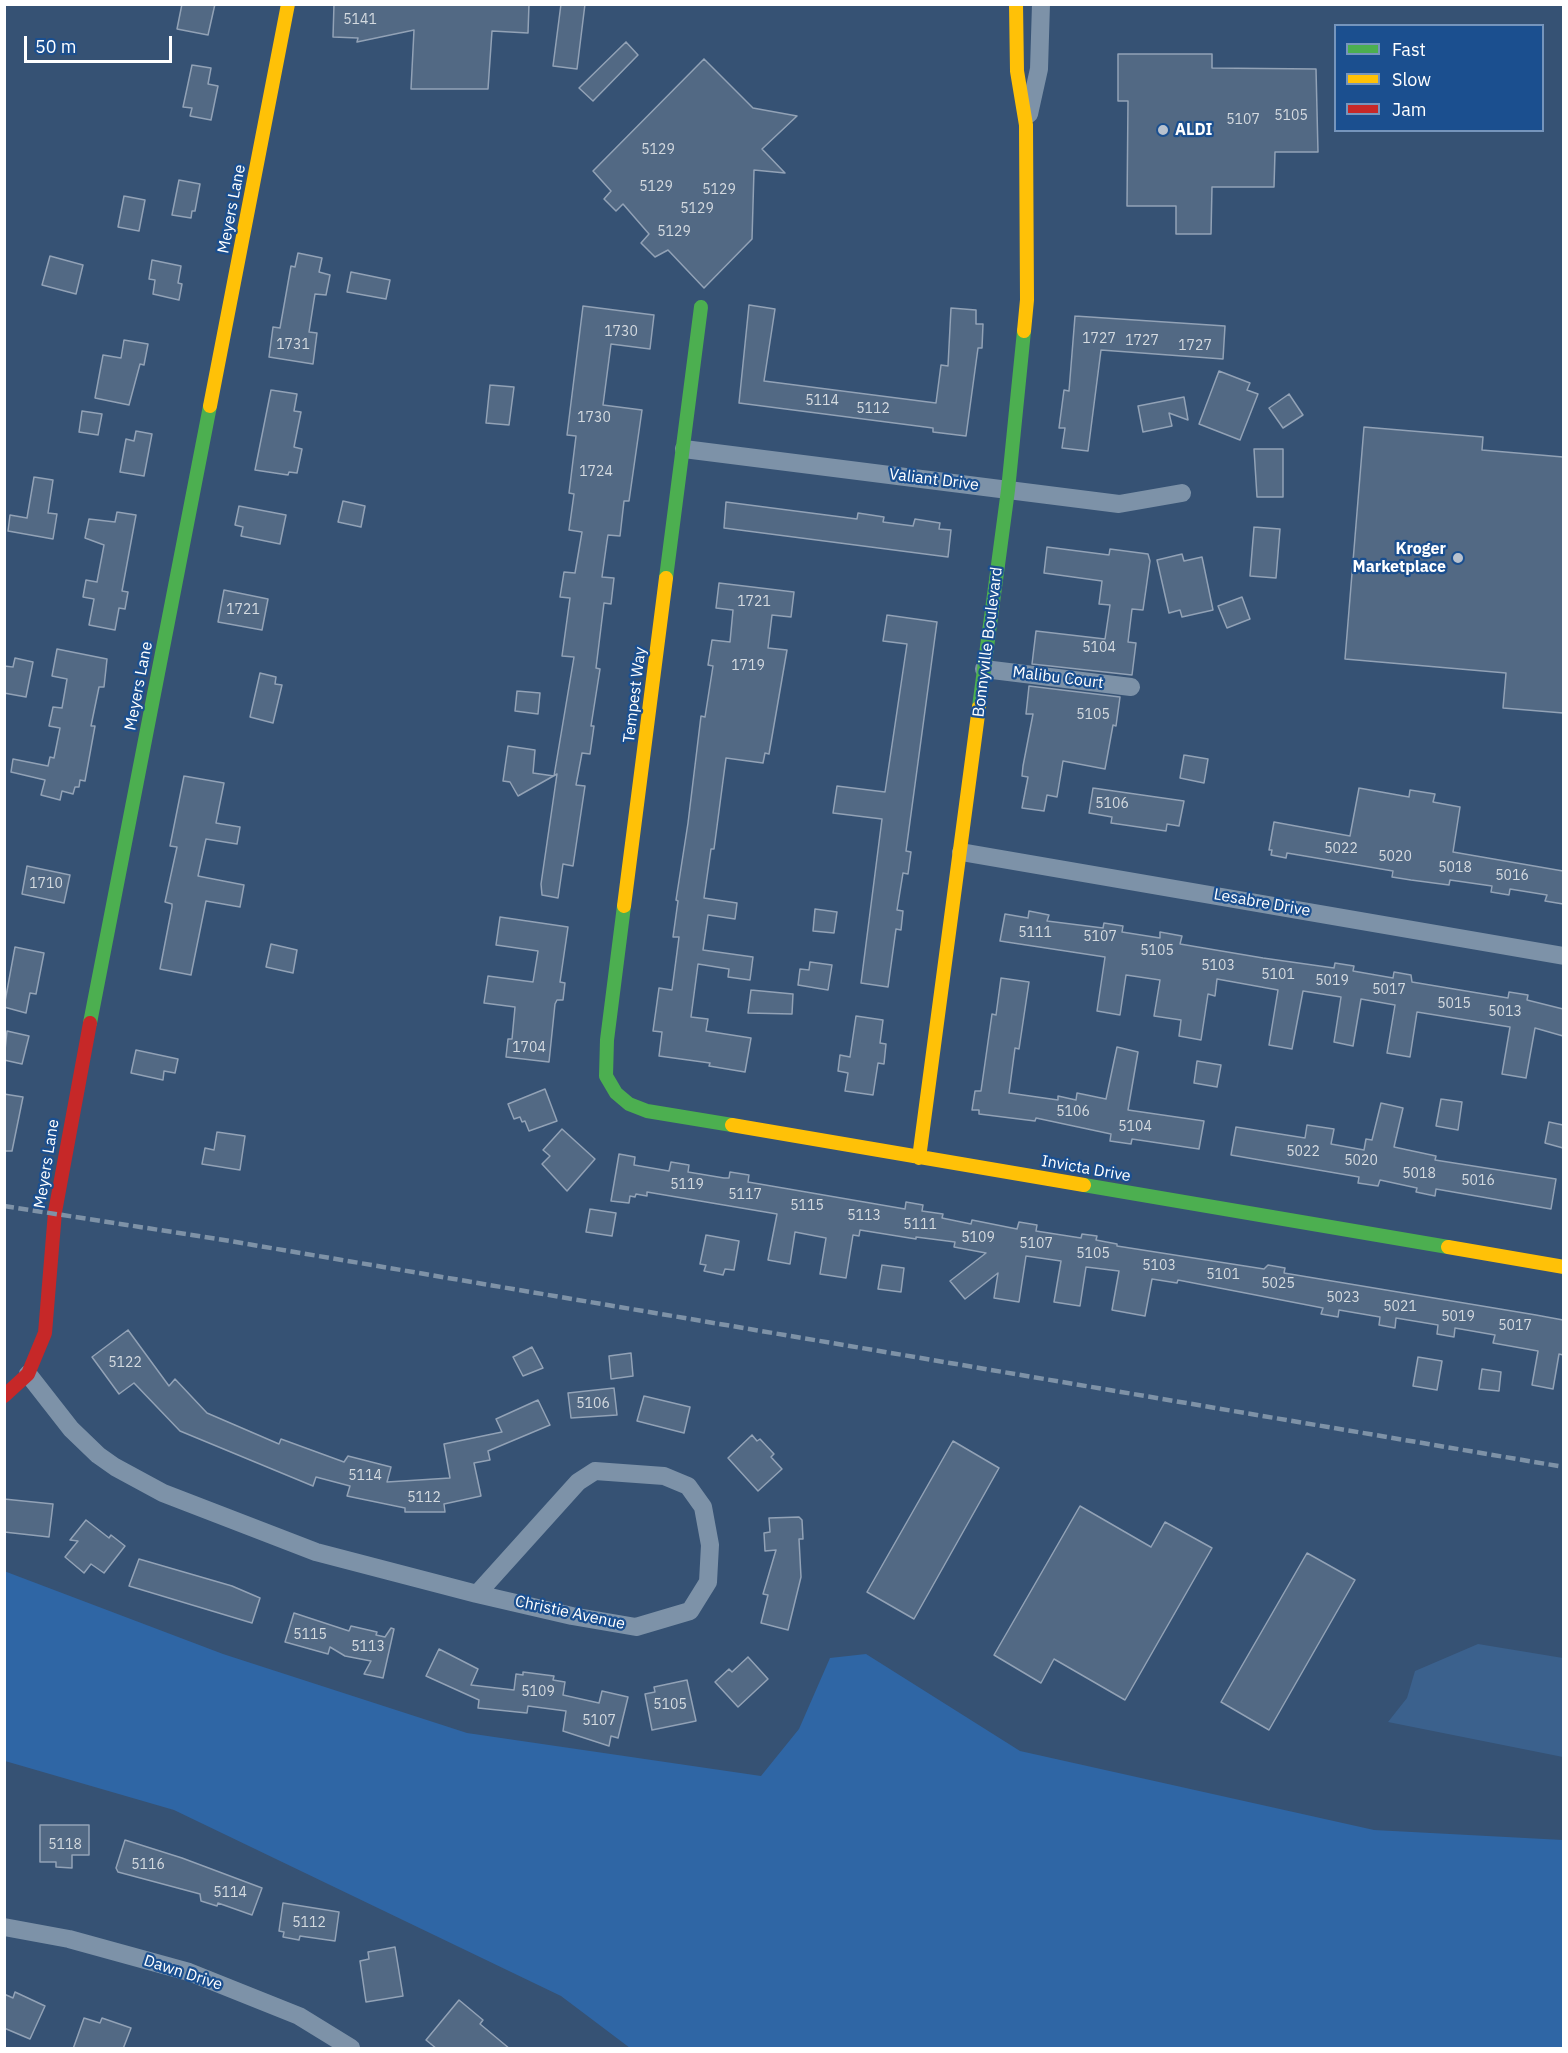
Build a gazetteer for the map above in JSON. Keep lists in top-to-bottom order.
{
  "streets": {
    "street": [
      "Meyers Lane",
      "Valiant Drive",
      "Bonnyville Boulevard",
      "Malibu Court",
      "Tempest Way",
      "Lesabre Drive",
      "Invicta Drive",
      "Christie Avenue",
      "Dawn Drive"
    ]
  },
  "crossings": [
    ["Meyers Lane", "Christie Avenue"],
    ["Valiant Drive", "Bonnyville Boulevard"],
    ["Valiant Drive", "Tempest Way"],
    ["Bonnyville Boulevard", "Malibu Court"],
    ["Bonnyville Boulevard", "Lesabre Drive"],
    ["Bonnyville Boulevard", "Invicta Drive"],
    ["Tempest Way", "Invicta Drive"]
  ],
  "places": ["ALDI", "Kroger Marketplace"],
  "house_numbers": [
    "5141",
    "5105",
    "5107",
    "5129",
    "5129",
    "5129",
    "5129",
    "5129",
    "1730",
    "1727",
    "1727",
    "1731",
    "1727",
    "5114",
    "5112",
    "1730",
    "1724",
    "1721",
    "1721",
    "5104",
    "1719",
    "5105",
    "5106",
    "5022",
    "5020",
    "5018",
    "5016",
    "1710",
    "5111",
    "5107",
    "5105",
    "5103",
    "5101",
    "5019",
    "5017",
    "5015",
    "5013",
    "1704",
    "5106",
    "5104",
    "5022",
    "5020",
    "5018",
    "5016",
    "5119",
    "5117",
    "5115",
    "5113",
    "5111",
    "5109",
    "5107",
    "5105",
    "5103",
    "5101",
    "5025",
    "5023",
    "5021",
    "5019",
    "5017",
    "5122",
    "5106",
    "5114",
    "5112",
    "5115",
    "5113",
    "5109",
    "5105",
    "5107",
    "5118",
    "5116",
    "5114",
    "5112"
  ],
  "legend": ["Fast", "Slow", "Jam"],
  "scale_bar": "50 m"
}
